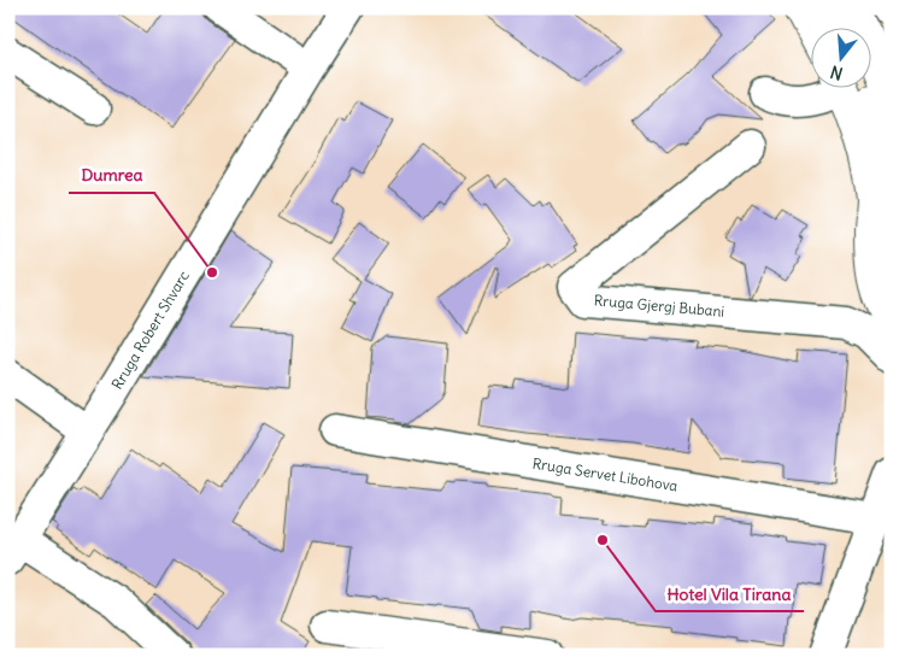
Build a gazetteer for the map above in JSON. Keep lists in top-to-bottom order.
{
  "streets": {
    "street": ["Rruga Gjergj Bubani", "Rruga Robert Shvarc", "Rruga Servet Libohova"]
  },
  "places": ["Dumrea", "Hotel Vila Tirana"],
  "north": "bottom"
}
